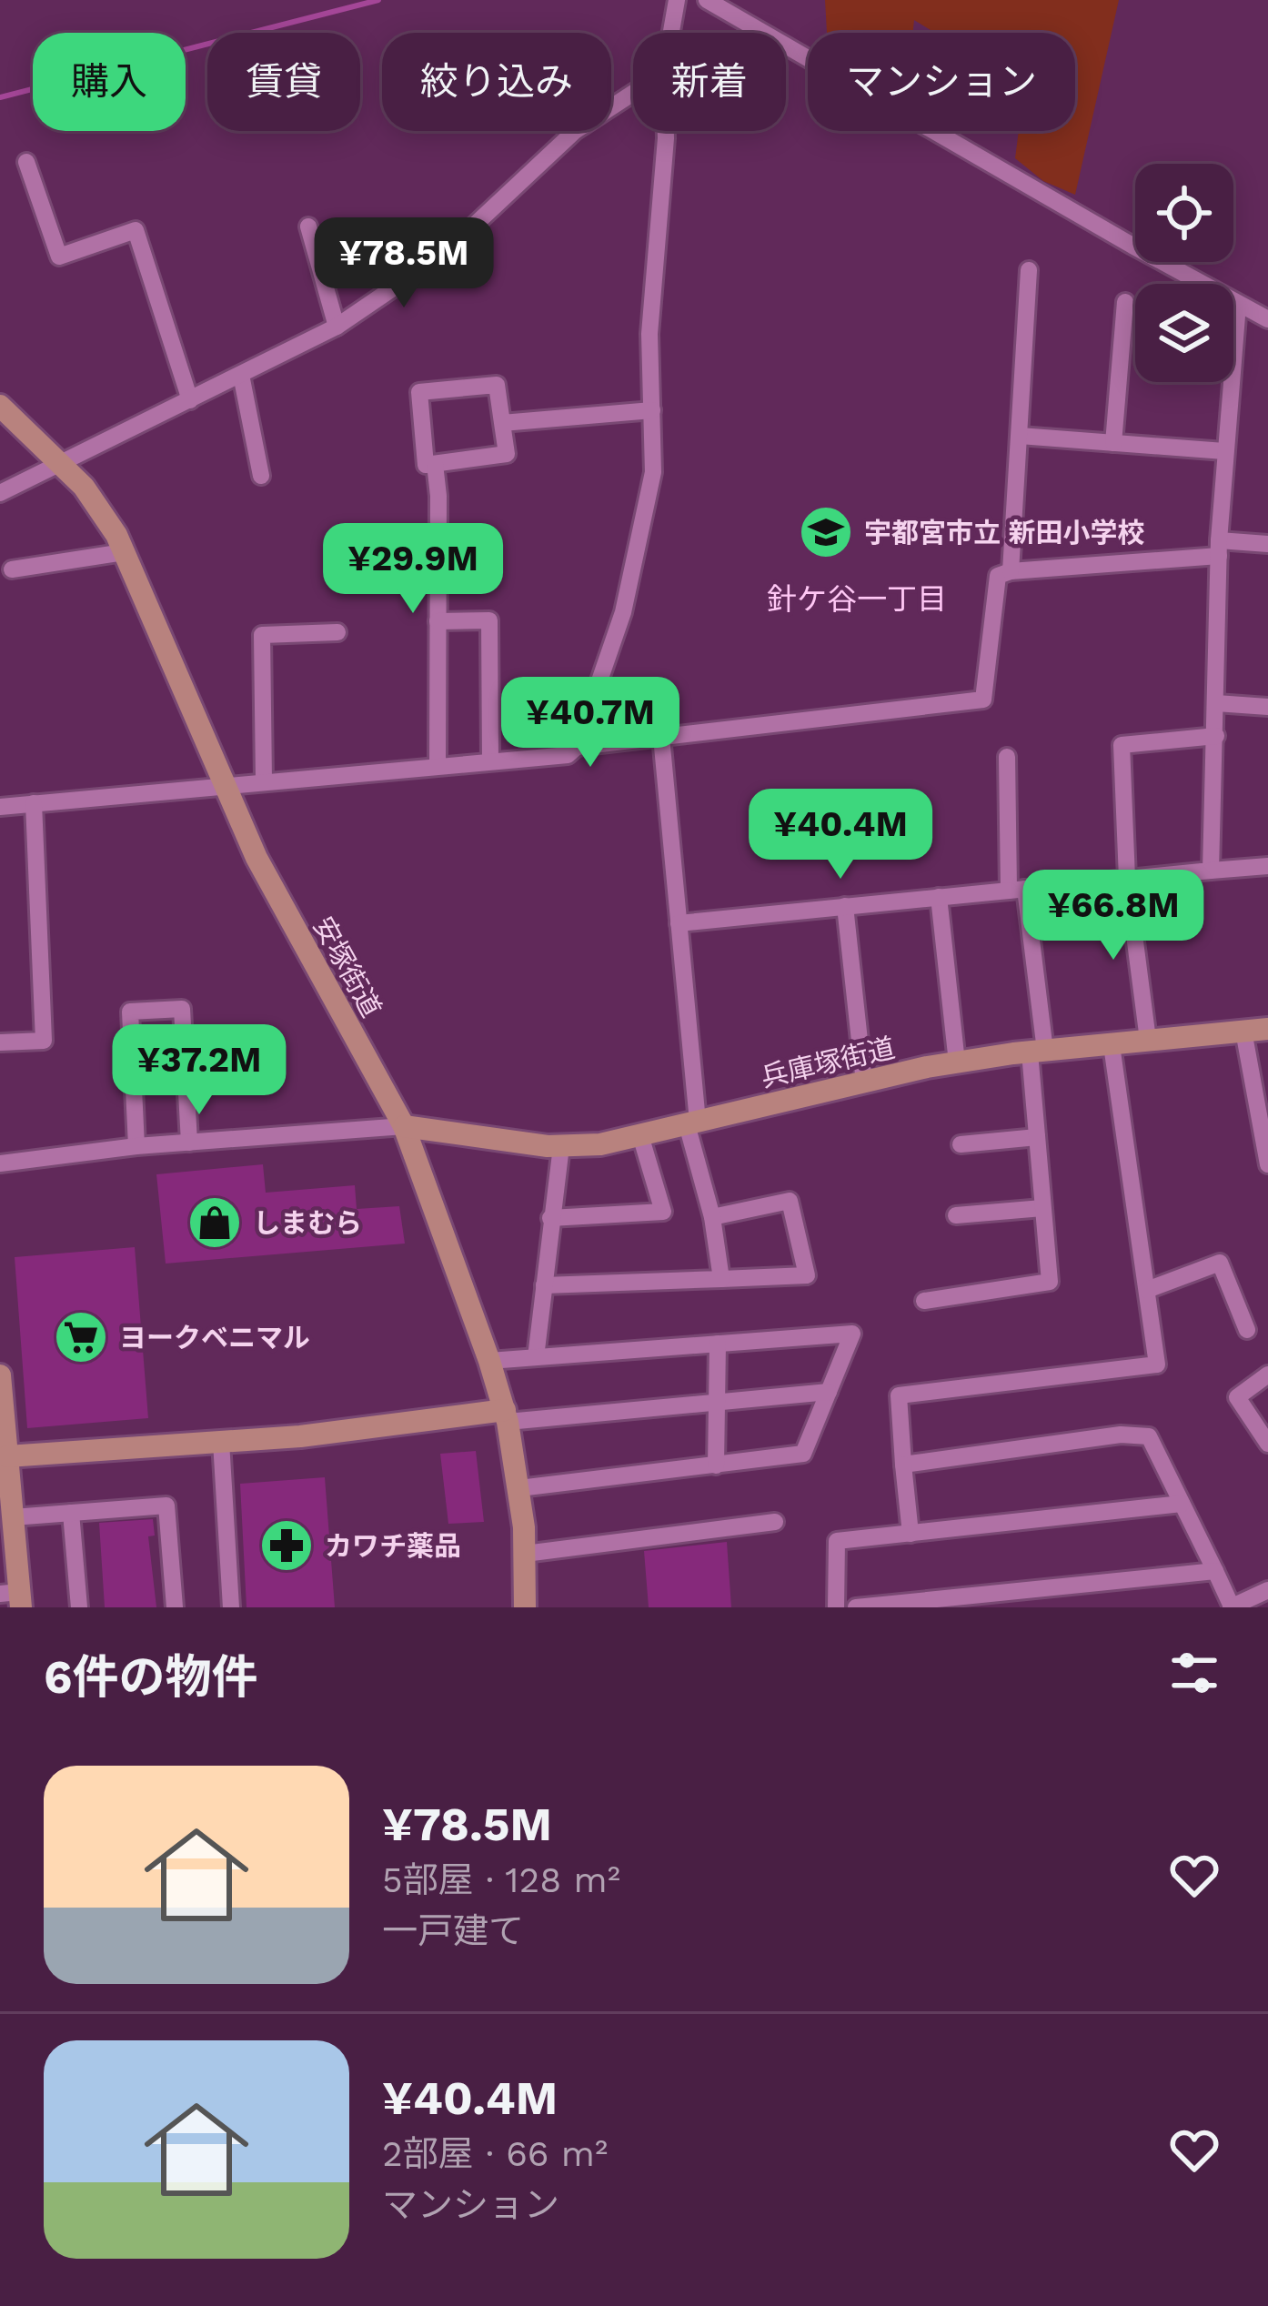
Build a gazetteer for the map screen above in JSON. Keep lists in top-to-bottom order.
{
  "streets": {
    "street": ["安塚街道", "兵庫塚街道"]
  },
  "crossings": [
    ["安塚街道", "兵庫塚街道"]
  ],
  "districts": ["針ケ谷一丁目"],
  "places": {
    "school or university": ["宇都宮市立 新田小学校"],
    "shop": ["しまむら"],
    "supermarket": ["ヨークベニマル"],
    "pharmacy": ["カワチ薬品"]
  },
  "page": {
    "chip": [
      "購入",
      "賃貸",
      "絞り込み",
      "新着",
      "マンション"
    ],
    "price": [
      "¥78.5M",
      "¥29.9M",
      "¥40.7M",
      "¥40.4M",
      "¥66.8M",
      "¥37.2M"
    ],
    "heading": "6件の物件",
    "list": [
      {
        "name": "¥78.5M",
        "note": "5部屋 · 128 m² · 一戸建て"
      },
      {
        "name": "¥40.4M",
        "note": "2部屋 · 66 m² · マンション"
      }
    ]
  }
}
